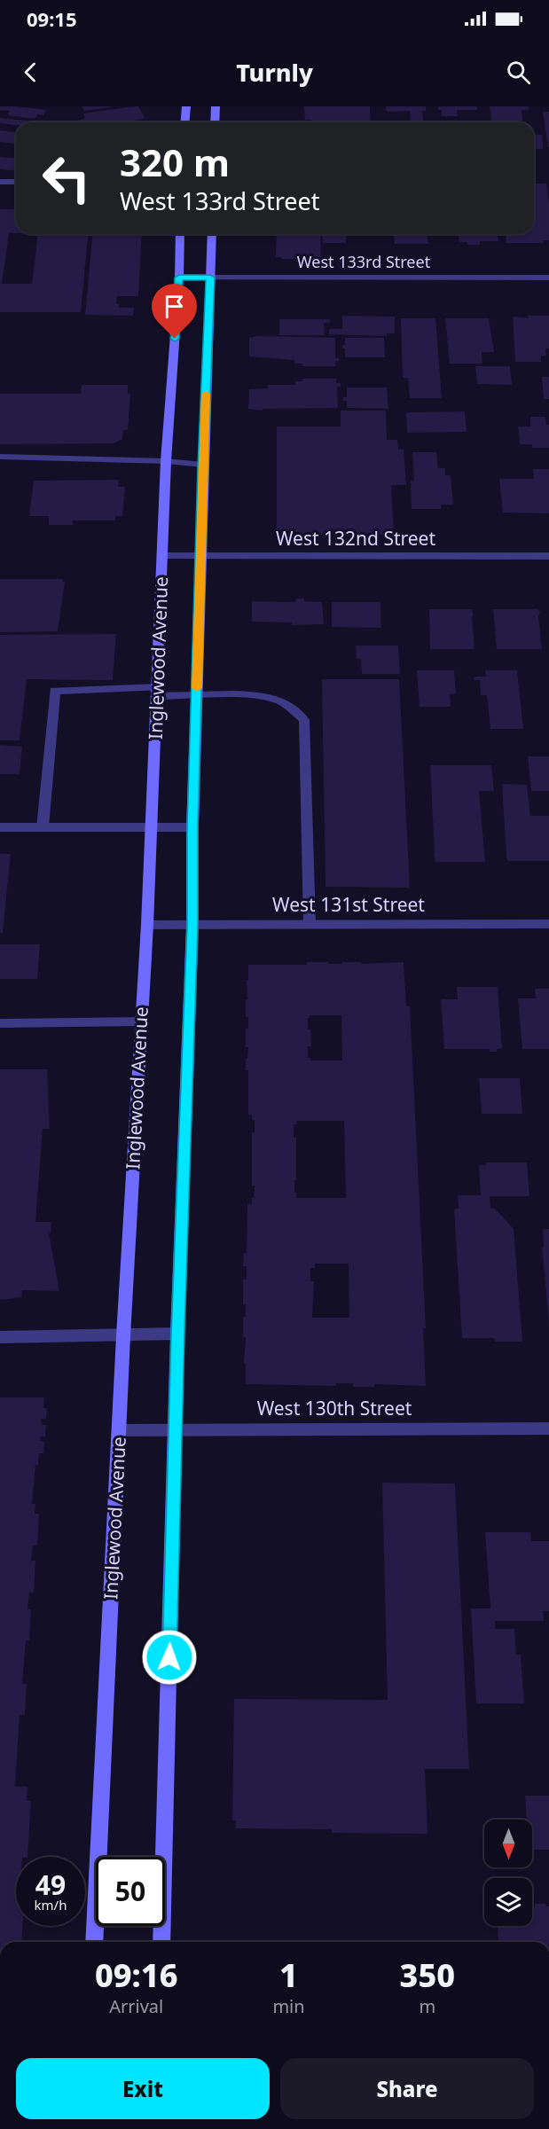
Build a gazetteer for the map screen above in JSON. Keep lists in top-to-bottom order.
{
  "streets": {
    "main road": ["Inglewood Avenue"],
    "street": [
      "West 133rd Street",
      "West 132nd Street",
      "West 131st Street",
      "West 130th Street"
    ]
  },
  "crossings": [
    ["West 133rd Street", "Inglewood Avenue"],
    ["West 132nd Street", "Inglewood Avenue"],
    ["Inglewood Avenue", "West 131st Street"],
    ["Inglewood Avenue", "West 130th Street"]
  ],
  "north": "bottom",
  "page": {
    "status": "09:15",
    "header": "Turnly",
    "turn": ["320 m", "West 133rd Street"],
    "speed": "49 km/h",
    "limit": "50",
    "eta": [
      "09:16",
      "Arrival",
      "1",
      "min",
      "350",
      "m"
    ],
    "buttons": ["Exit", "Share"]
  }
}
